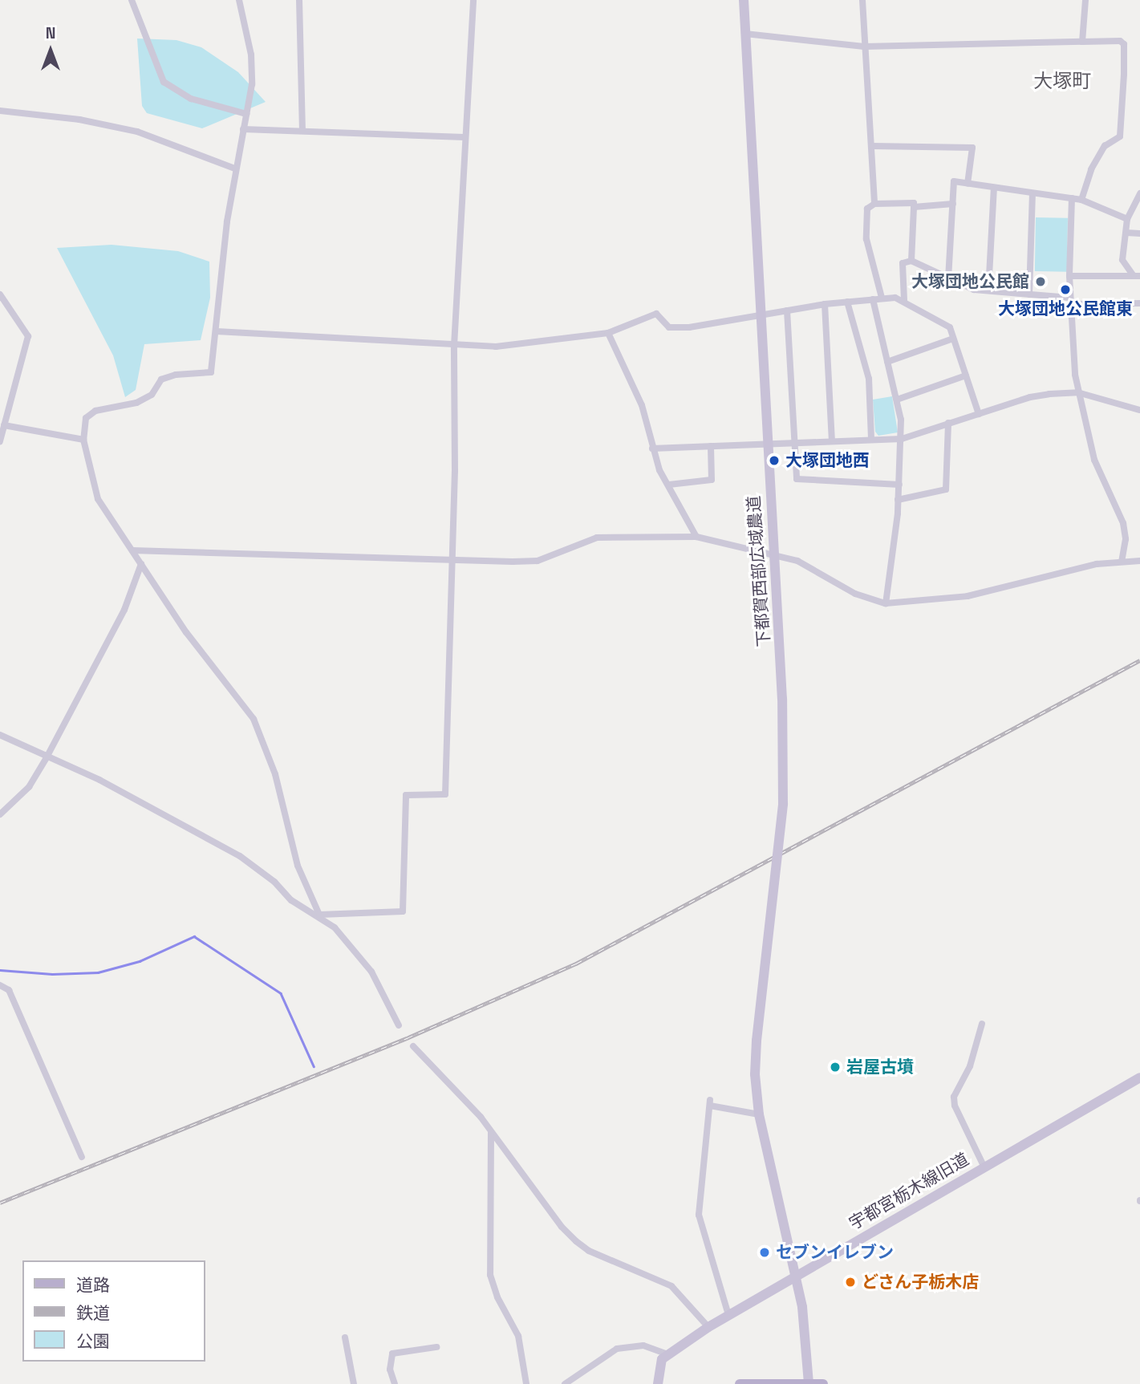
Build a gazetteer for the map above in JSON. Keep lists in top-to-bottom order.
{
  "streets": {
    "street": ["下都賀西部広域農道", "宇都宮栃木線旧道"]
  },
  "districts": ["大塚町"],
  "places": [
    "大塚団地公民館",
    "大塚団地公民館東",
    "大塚団地西",
    "岩屋古墳",
    "セブンイレブン",
    "どさん子栃木店"
  ],
  "legend": ["道路", "鉄道", "公園"],
  "north": "top"
}
